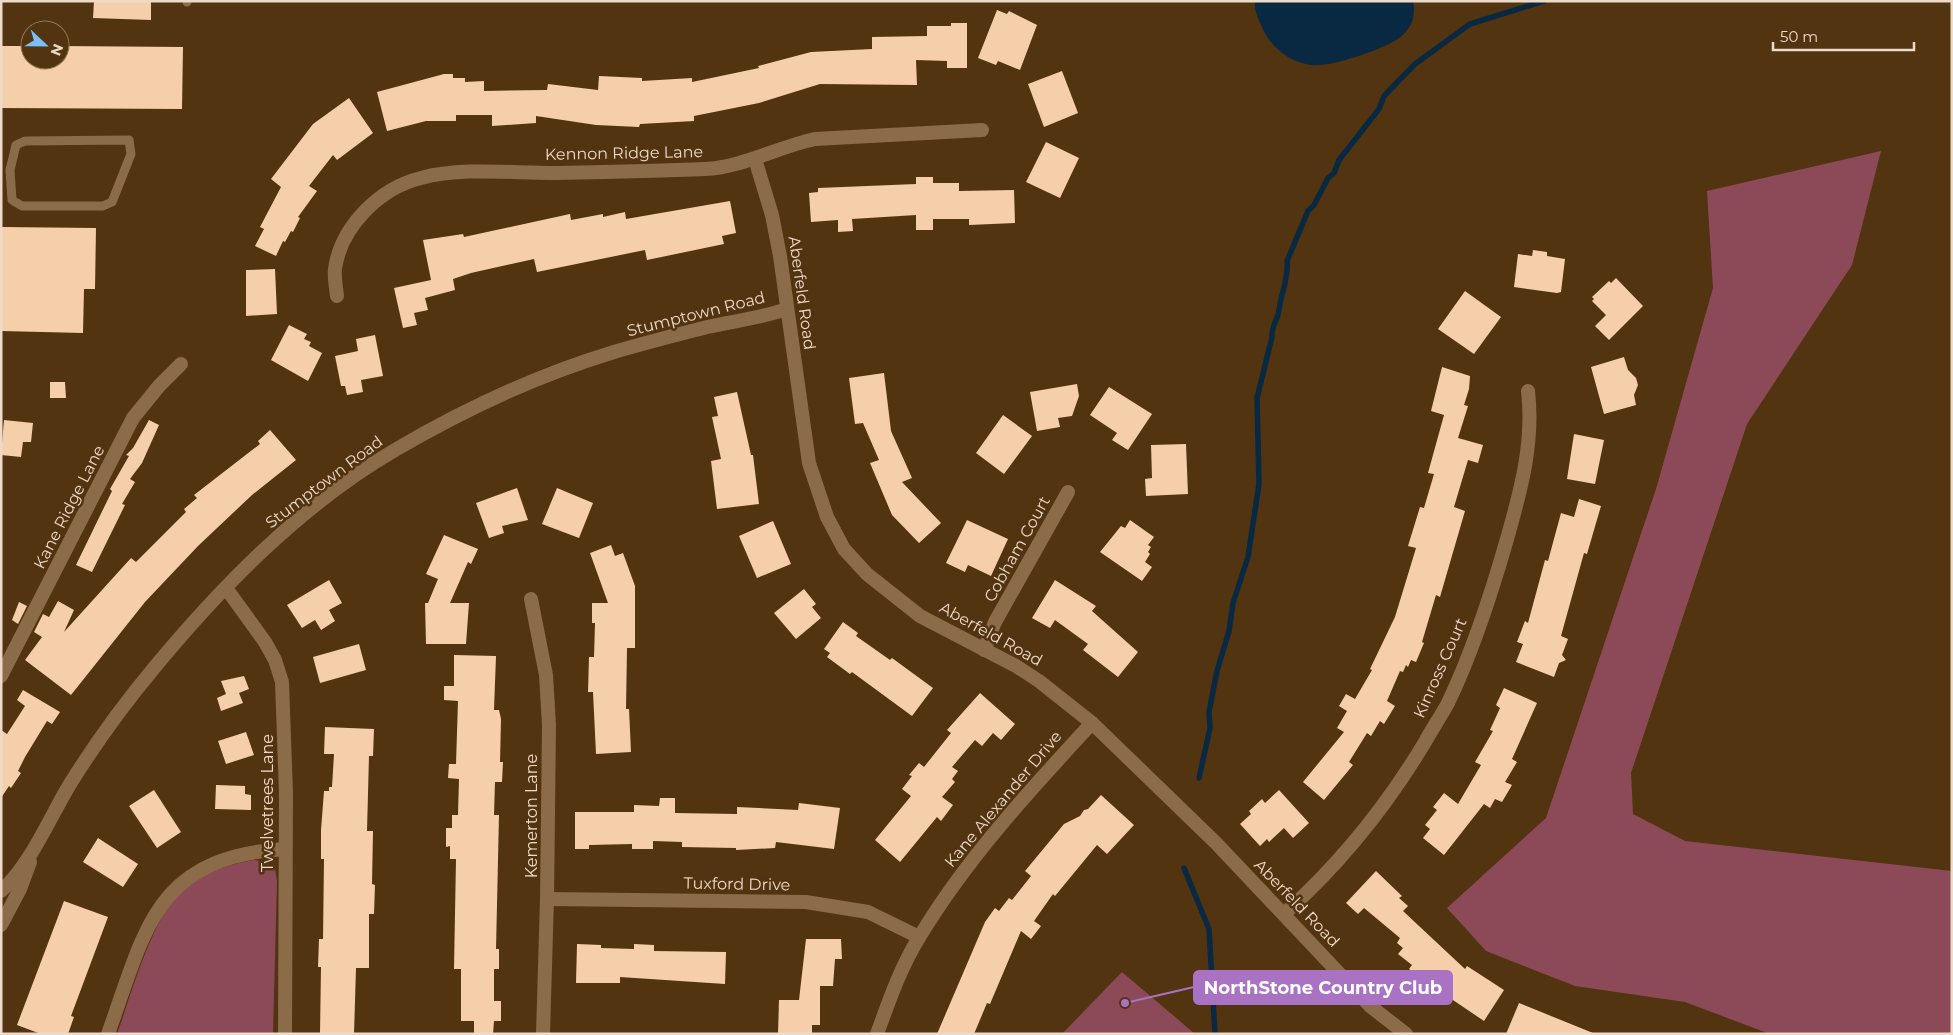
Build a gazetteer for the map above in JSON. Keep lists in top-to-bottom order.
{
  "streets": {
    "street": [
      "Kennon Ridge Lane",
      "Aberfeld Road",
      "Stumptown Road",
      "Kane Ridge Lane",
      "Cobham Court",
      "Kinross Court",
      "Kane Alexander Drive",
      "Twelvetrees Lane",
      "Kemerton Lane",
      "Tuxford Drive"
    ]
  },
  "crossings": [
    ["Kennon Ridge Lane", "Aberfeld Road"],
    ["Aberfeld Road", "Stumptown Road"],
    ["Aberfeld Road", "Cobham Court"],
    ["Aberfeld Road", "Kinross Court"],
    ["Aberfeld Road", "Kane Alexander Drive"],
    ["Stumptown Road", "Twelvetrees Lane"],
    ["Kane Alexander Drive", "Tuxford Drive"],
    ["Kemerton Lane", "Tuxford Drive"]
  ],
  "places": ["NorthStone Country Club"],
  "scale_bar": "50 m",
  "north": "right"
}
